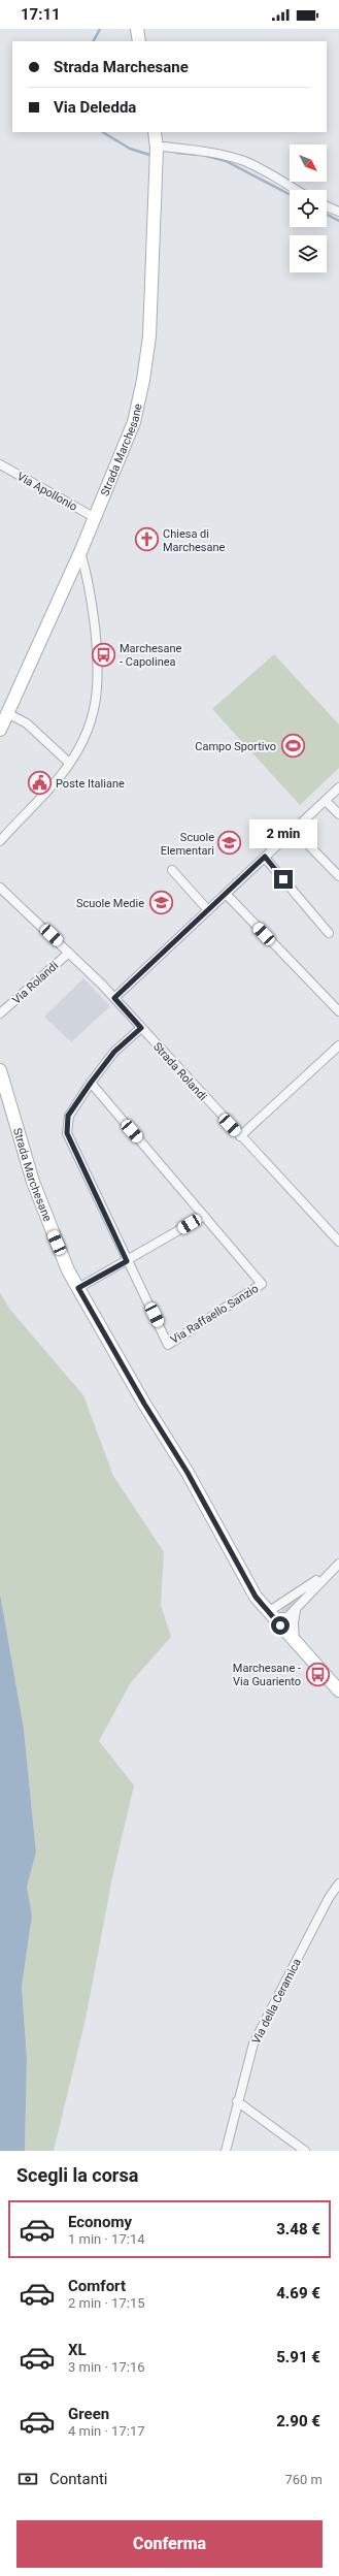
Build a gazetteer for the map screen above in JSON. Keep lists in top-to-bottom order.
{
  "streets": {
    "main road": ["Strada Marchesane"],
    "street": [
      "Via Apollonio",
      "Via Rolandi",
      "Strada Rolandi",
      "Via Raffaello Sanzio",
      "Via della Ceramica"
    ]
  },
  "crossings": [
    ["Strada Marchesane", "Via Apollonio"],
    ["Via Rolandi", "Strada Rolandi"]
  ],
  "places": {
    "church": ["Chiesa di Marchesane"],
    "bus stop": ["Marchesane - Capolinea", "Marchesane - Via Guariento"],
    "sports": ["Campo Sportivo"],
    "public building": ["Poste Italiane"],
    "school or university": ["Scuole Elementari", "Scuole Medie"]
  },
  "north": "bottom right",
  "page": {
    "status": "17:11",
    "banner": ["Strada Marchesane", "Via Deledda"],
    "bubble": "2 min",
    "heading": "Scegli la corsa",
    "list": [
      {
        "name": "Economy",
        "note": "1 min · 17:14",
        "value": "3.48 €"
      },
      {
        "name": "Comfort",
        "note": "2 min · 17:15",
        "value": "4.69 €"
      },
      {
        "name": "XL",
        "note": "3 min · 17:16",
        "value": "5.91 €"
      },
      {
        "name": "Green",
        "note": "4 min · 17:17",
        "value": "2.90 €"
      }
    ],
    "pay": ["Contanti", "760 m"],
    "buttons": "Conferma"
  }
}
